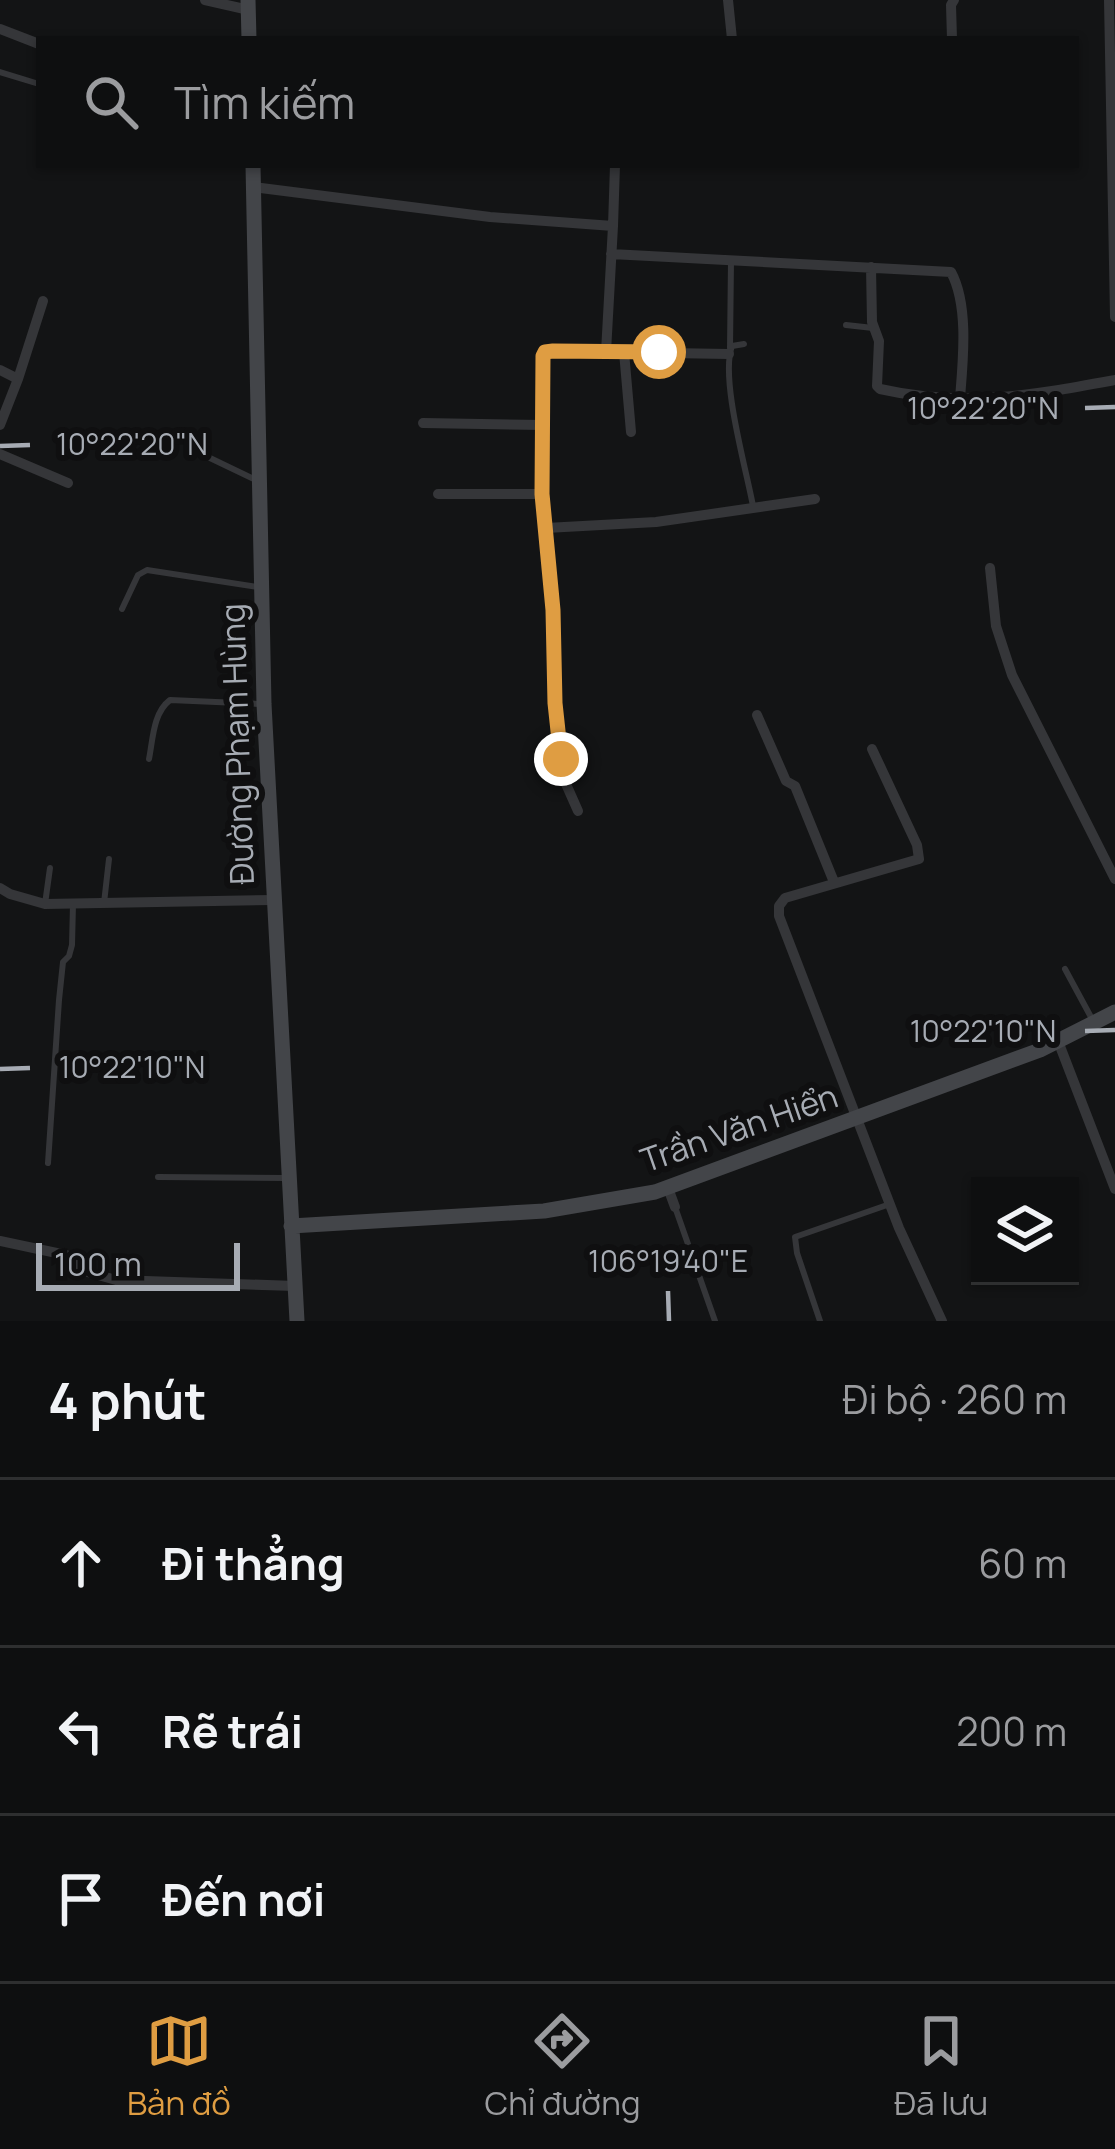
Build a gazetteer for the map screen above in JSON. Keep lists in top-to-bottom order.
{
  "streets": {
    "main road": ["Đường Phạm Hùng", "Trần Văn Hiển"]
  },
  "crossings": [
    ["Đường Phạm Hùng", "Trần Văn Hiển"]
  ],
  "scale_bar": "100 m",
  "page": {
    "search": "Tìm kiếm",
    "scale": "100 m",
    "heading": ["4 phút", "Đi bộ · 260 m"],
    "list": [
      ["Đi thẳng", "60 m"],
      ["Rẽ trái", "200 m"],
      "Đến nơi"
    ],
    "nav": ["Bản đồ", "Chỉ đường", "Đã lưu"]
  },
  "coordinates": ["10°22'20\"N", "10°22'10\"N", "106°19'40\"E"]
}
